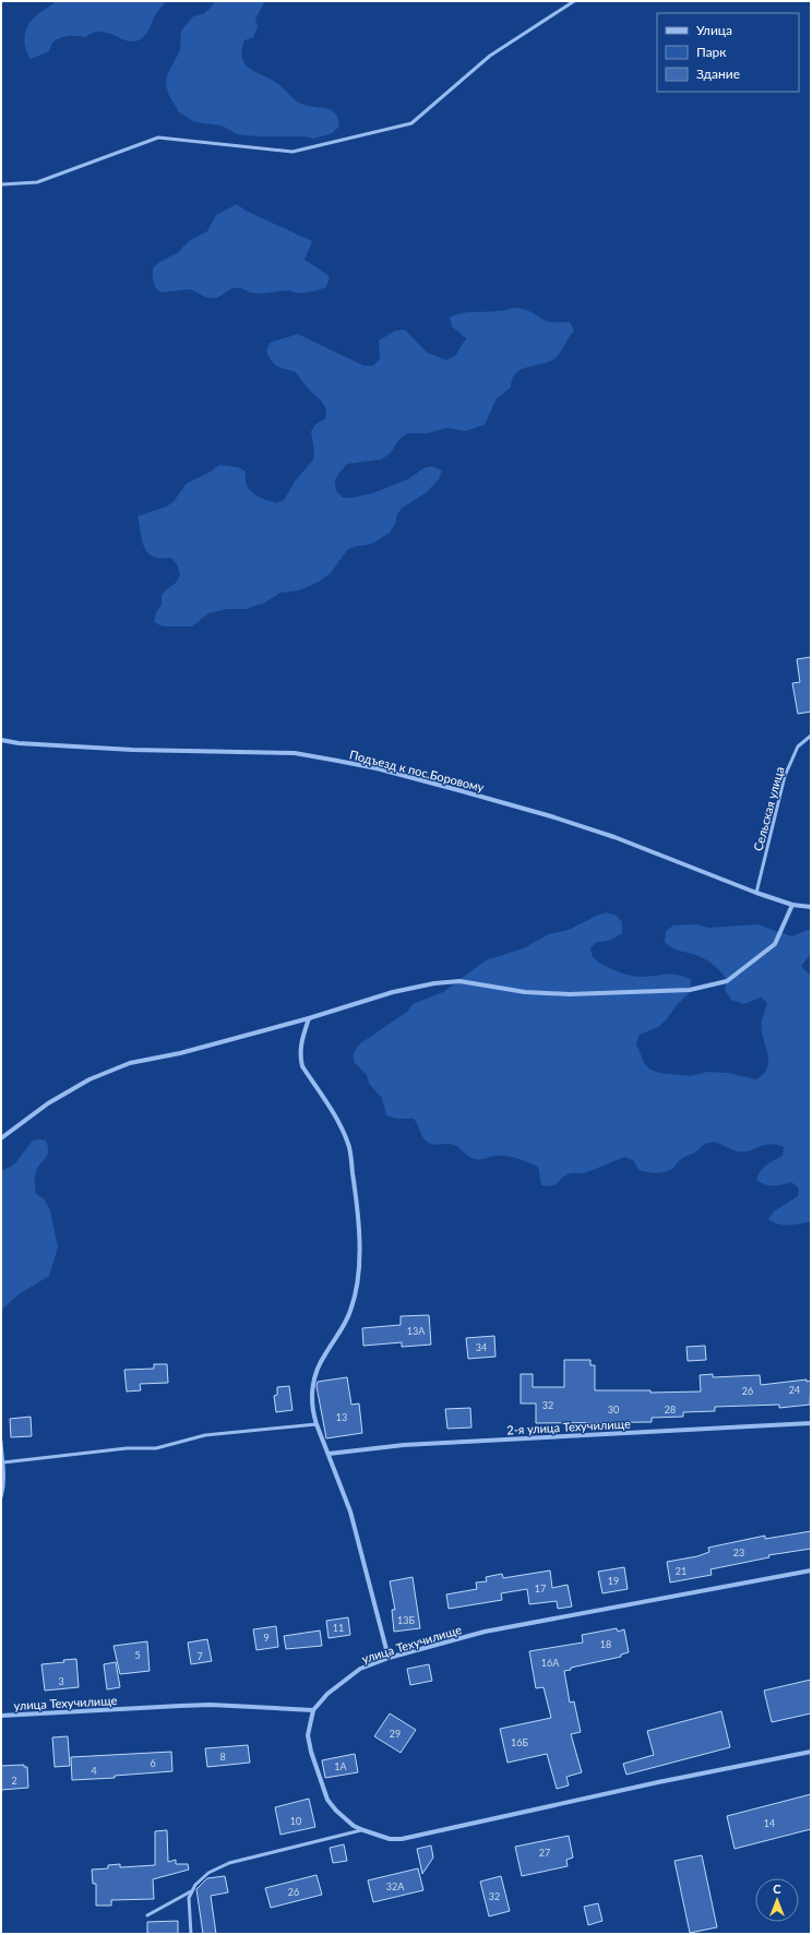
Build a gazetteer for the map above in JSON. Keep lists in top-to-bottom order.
{
  "streets": {
    "street": ["Подъезд к пос.Боровому", "2-я улица Техучилище", "улица Техучилище"],
    "lane": ["Сельская улица"]
  },
  "crossings": [
    ["Подъезд к пос.Боровому", "Сельская улица"]
  ],
  "house_numbers": [
    "13А",
    "34",
    "24",
    "26",
    "32",
    "30",
    "28",
    "13",
    "23",
    "21",
    "19",
    "17",
    "13Б",
    "11",
    "9",
    "18",
    "5",
    "7",
    "16А",
    "3",
    "29",
    "16Б",
    "8",
    "6",
    "1А",
    "4",
    "2",
    "10",
    "14",
    "27",
    "32А",
    "26",
    "32"
  ],
  "legend": ["Улица", "Парк", "Здание"],
  "north": "top"
}
